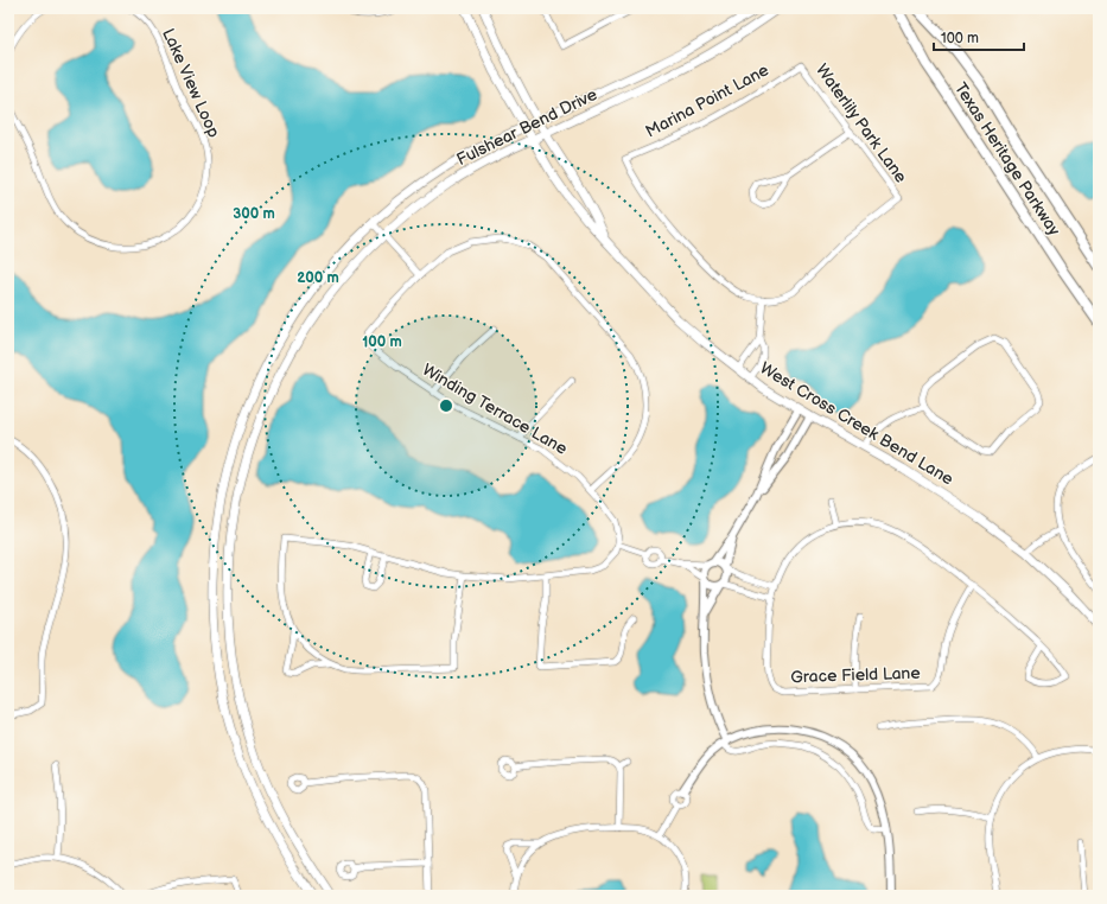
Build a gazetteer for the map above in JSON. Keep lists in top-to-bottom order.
{
  "streets": {
    "main road": ["Fulshear Bend Drive", "Texas Heritage Parkway", "West Cross Creek Bend Lane"],
    "street": [
      "Lake View Loop",
      "Marina Point Lane",
      "Waterlily Park Lane",
      "Winding Terrace Lane",
      "Grace Field Lane"
    ]
  },
  "crossings": [
    ["Marina Point Lane", "Waterlily Park Lane"],
    ["Fulshear Bend Drive", "West Cross Creek Bend Lane"]
  ],
  "scale_bar": "100 m",
  "rings": ["300 m", "200 m", "100 m"]
}
